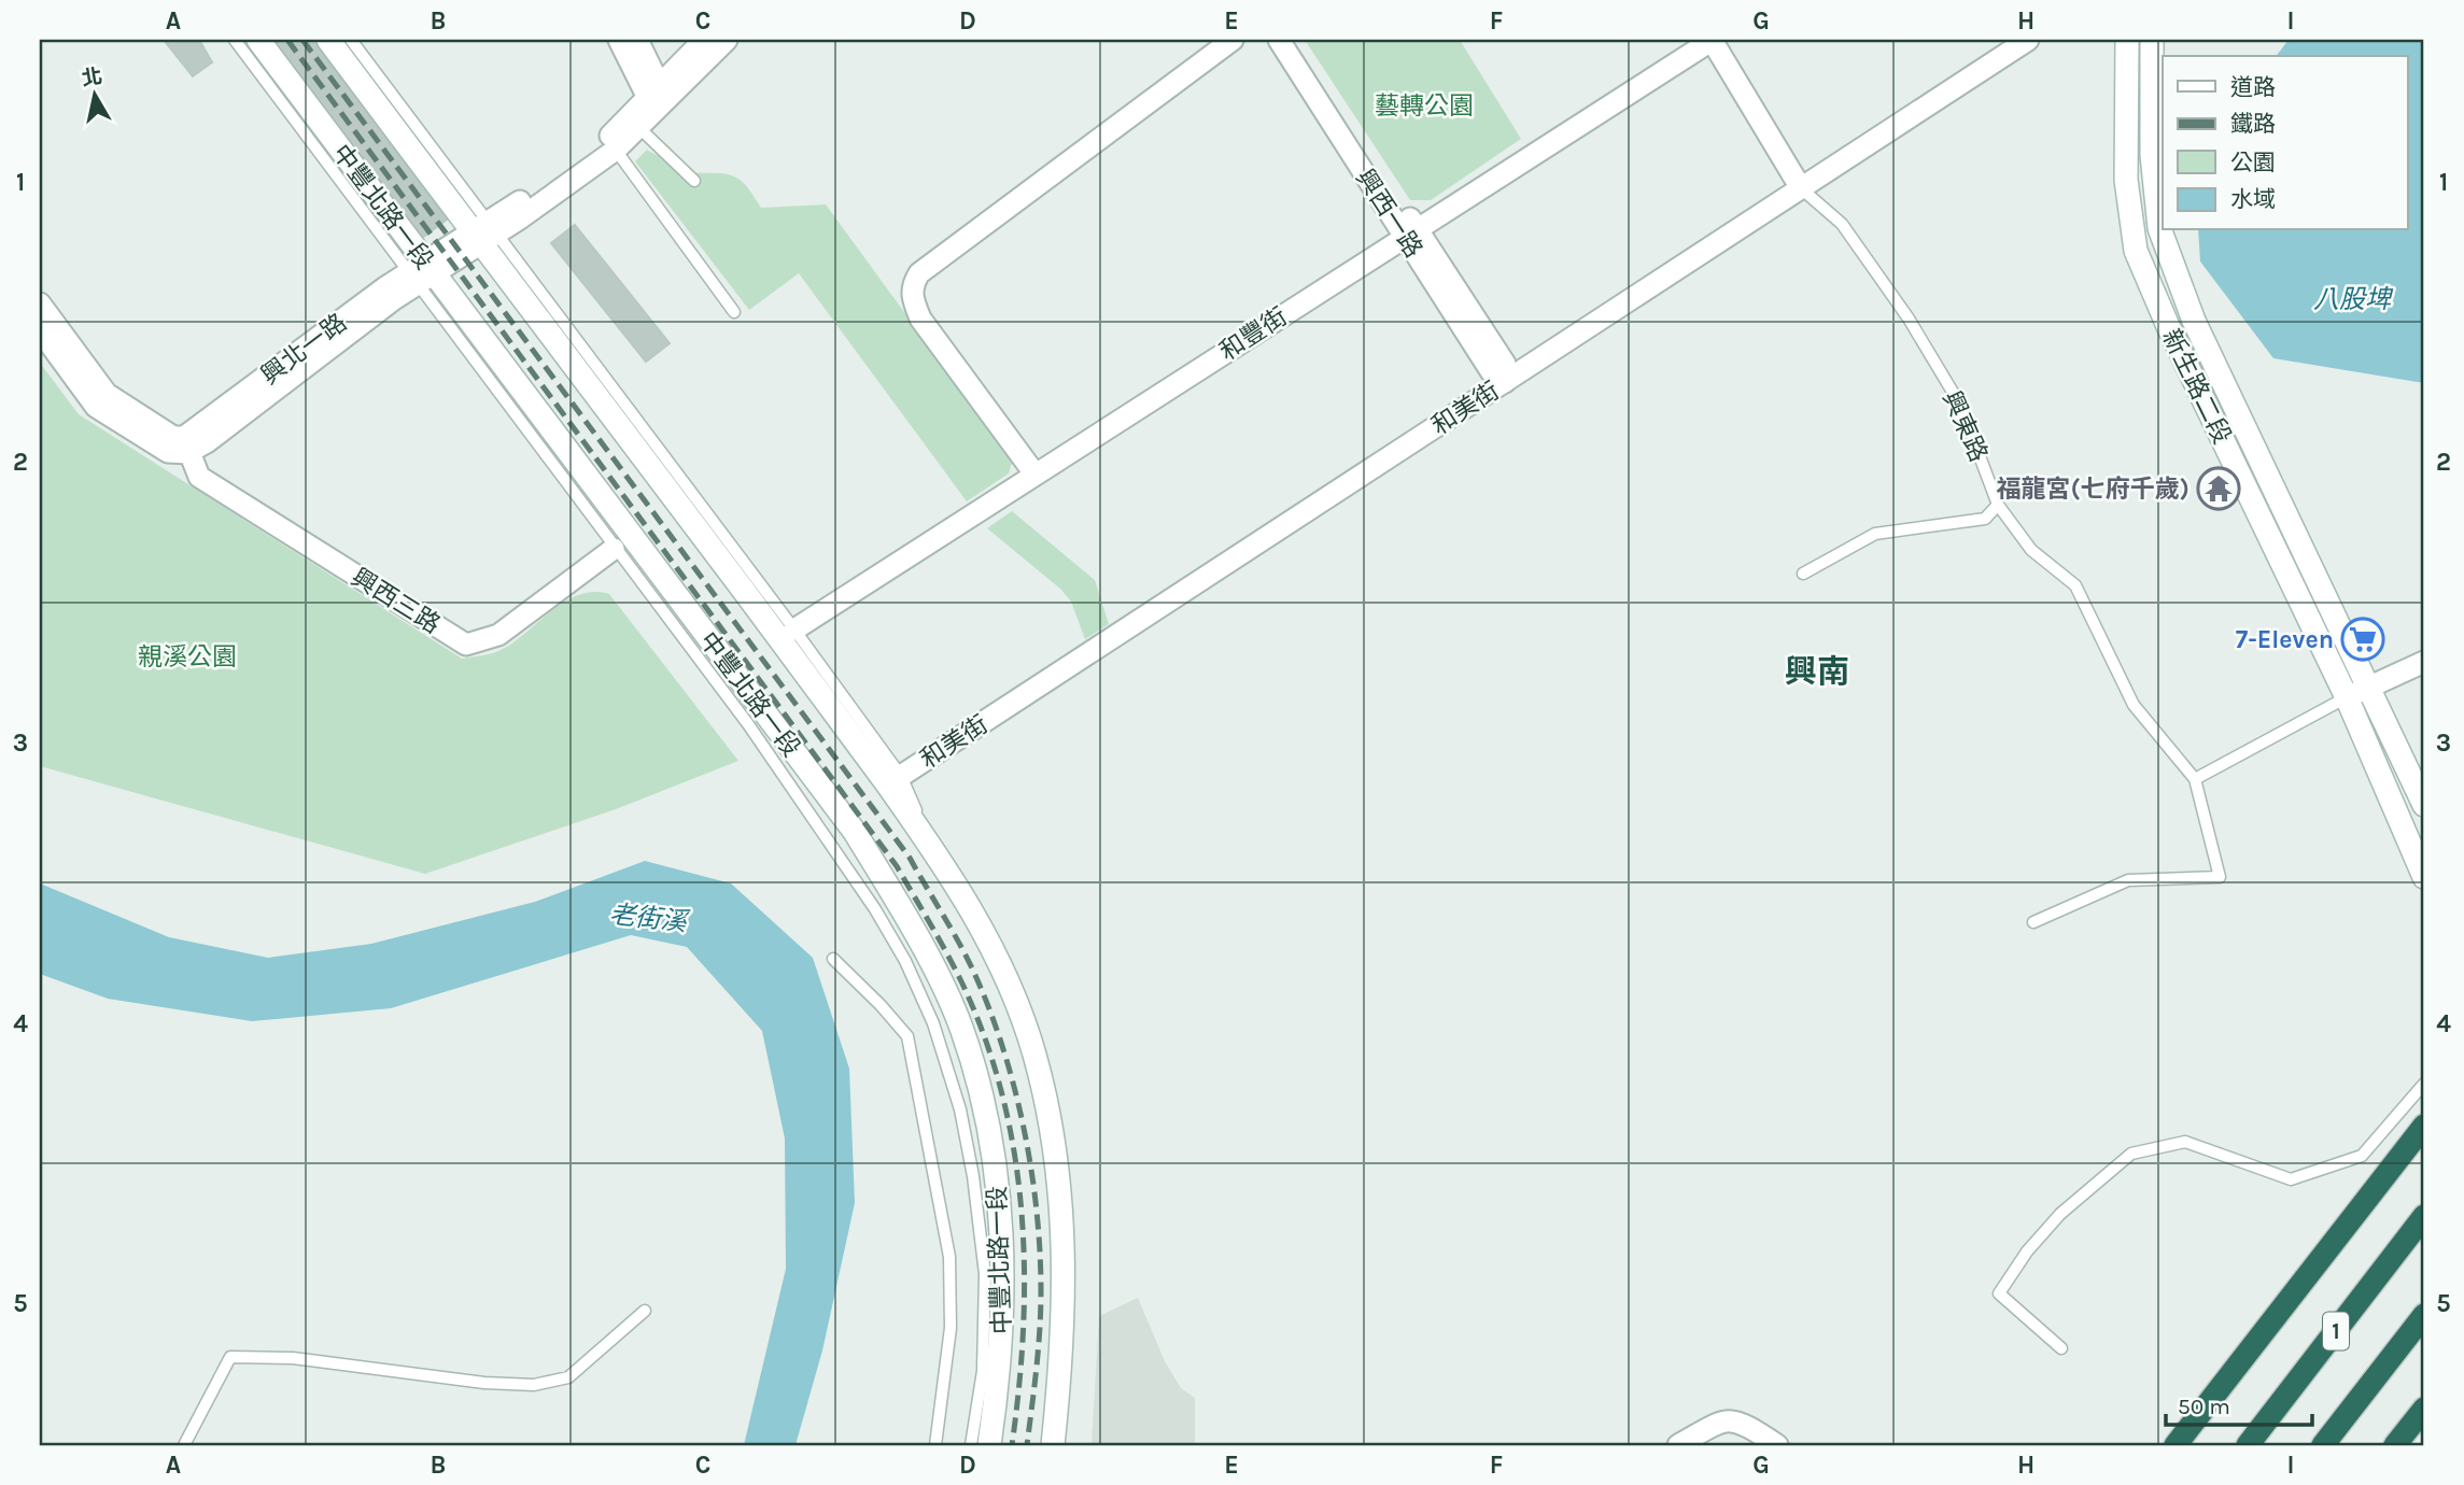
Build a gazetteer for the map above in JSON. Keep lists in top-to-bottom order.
{
  "streets": {
    "highway": ["1"],
    "main road": ["中豐北路一段", "新生路二段"],
    "street": [
      "興西一路",
      "和豐街",
      "和美街",
      "興東路",
      "興西三路"
    ]
  },
  "crossings": [
    ["中豐北路一段", "興西三路"],
    ["興西一路", "和豐街"],
    ["興西一路", "和美街"],
    ["和豐街", "興東路"],
    ["和美街", "興東路"]
  ],
  "districts": ["興南"],
  "water": ["八股埤", "老街溪"],
  "parks": ["藝轉公園", "親溪公園"],
  "places": {
    "temple": ["福龍宮(七府千歲)"],
    "supermarket": ["7-Eleven"]
  },
  "legend": [
    "道路",
    "鐵路",
    "公園",
    "水域"
  ],
  "scale_bar": "50 m",
  "north": "top",
  "grid": {
    "columns": [
      "A",
      "B",
      "C",
      "D",
      "E",
      "F",
      "G",
      "H",
      "I"
    ],
    "rows": [
      "1",
      "2",
      "3",
      "4",
      "5"
    ]
  }
}
